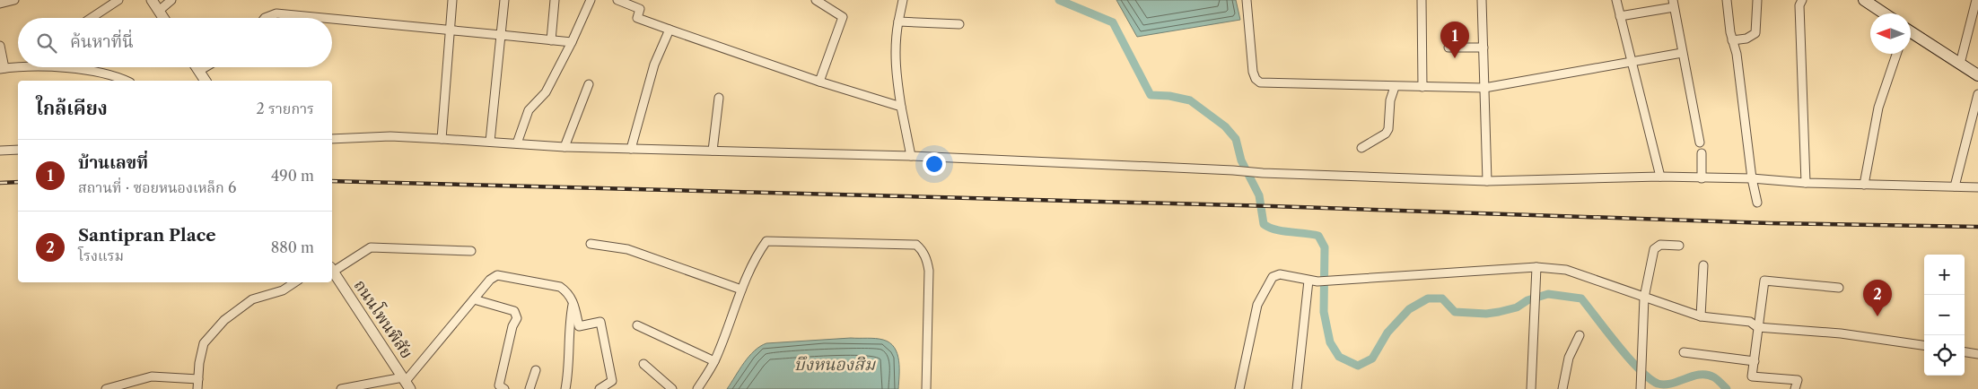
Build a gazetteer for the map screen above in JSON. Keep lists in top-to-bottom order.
{
  "streets": {
    "street": ["ถนนโพนพิสัย"]
  },
  "water": ["บึงหนองสิม"],
  "north": "left",
  "page": {
    "search": "ค้นหาที่นี่",
    "pins": ["1", "2"],
    "heading": ["ใกล้เคียง", "2 รายการ"],
    "list": [
      {
        "mark": "1",
        "name": "บ้านเลขที่",
        "note": "สถานที่ · ซอยหนองเหล็ก 6",
        "value": "490 m"
      },
      {
        "mark": "2",
        "name": "Santipran Place",
        "note": "โรงแรม",
        "value": "880 m"
      }
    ],
    "map_buttons": ["+", "−"]
  }
}
